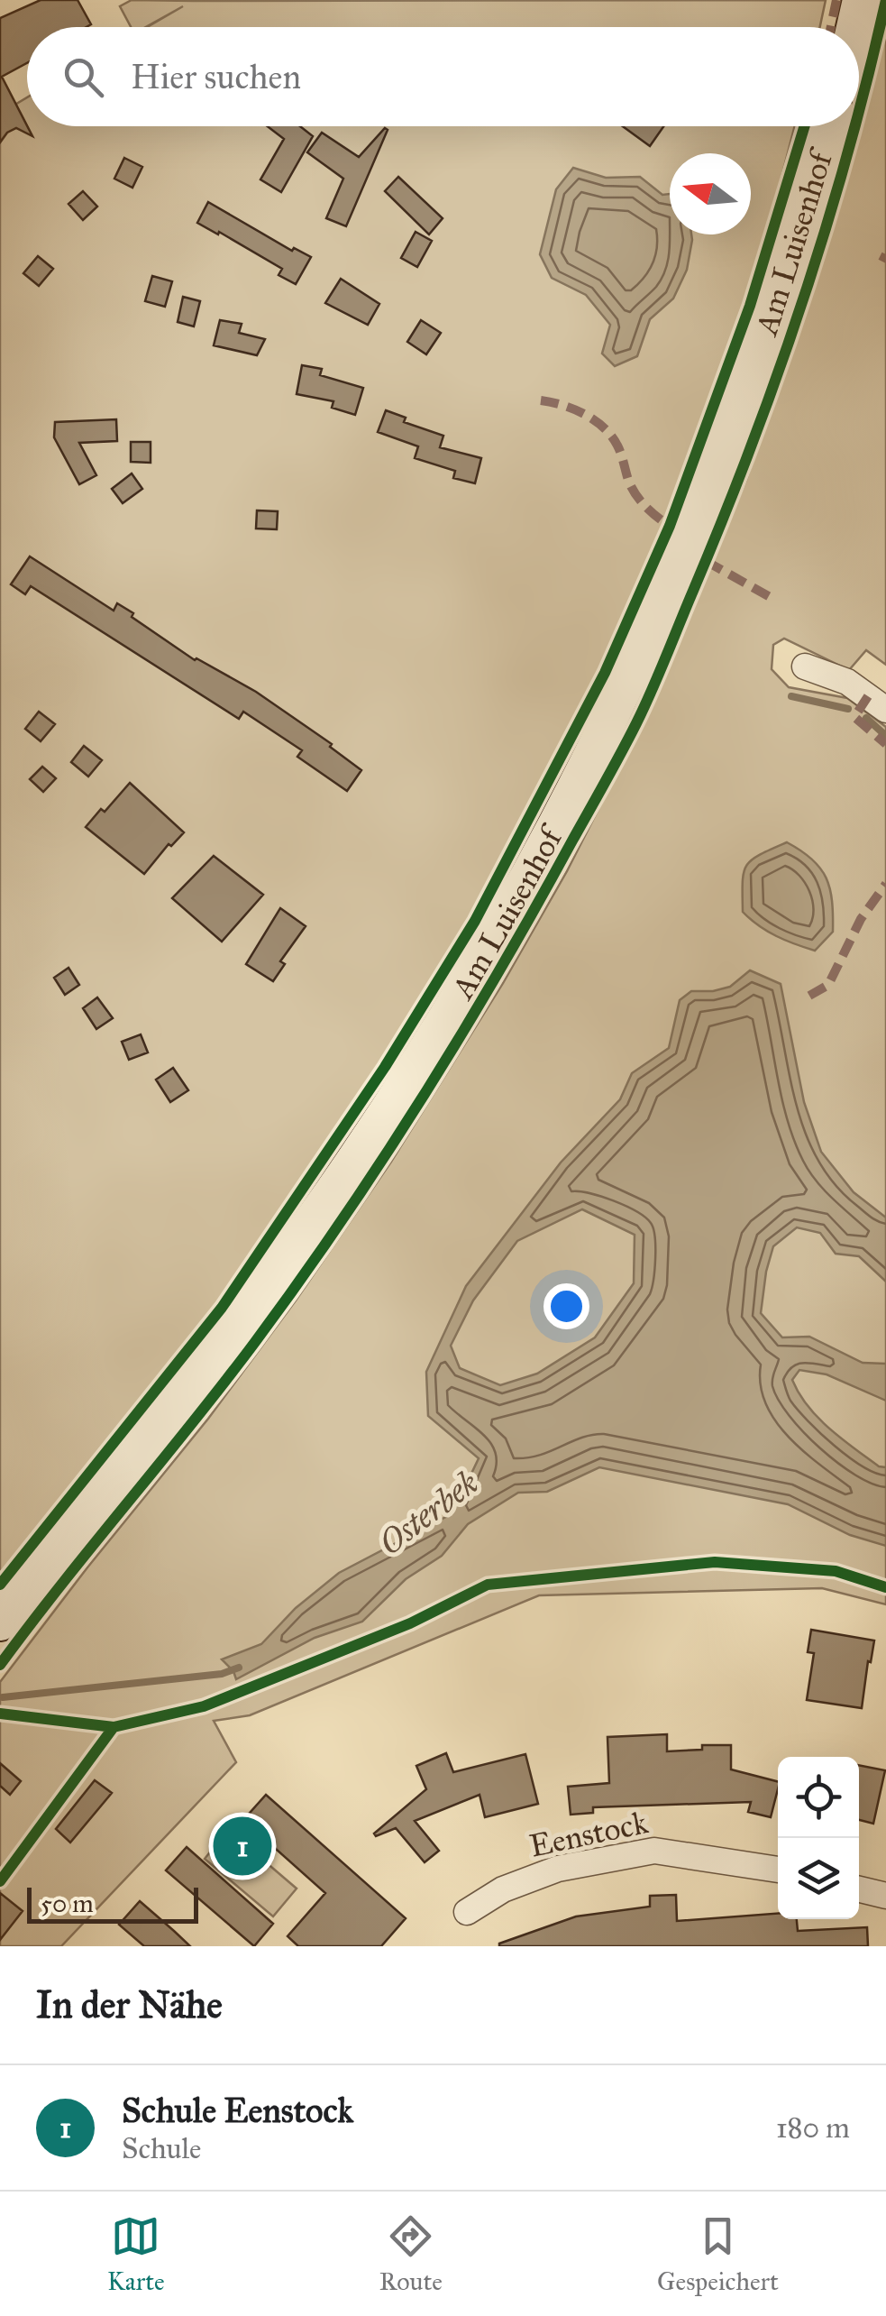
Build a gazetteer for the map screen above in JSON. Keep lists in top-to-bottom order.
{
  "streets": {
    "main road": ["Am Luisenhof"],
    "street": ["Eenstock"]
  },
  "water": ["Osterbek"],
  "scale_bar": "50 m",
  "north": "left",
  "page": {
    "search": "Hier suchen",
    "pins": "1",
    "scale": "50 m",
    "heading": "In der Nähe",
    "list": [
      {
        "mark": "1",
        "name": "Schule Eenstock",
        "note": "Schule",
        "value": "180 m"
      }
    ],
    "nav": ["Karte", "Route", "Gespeichert"]
  }
}
